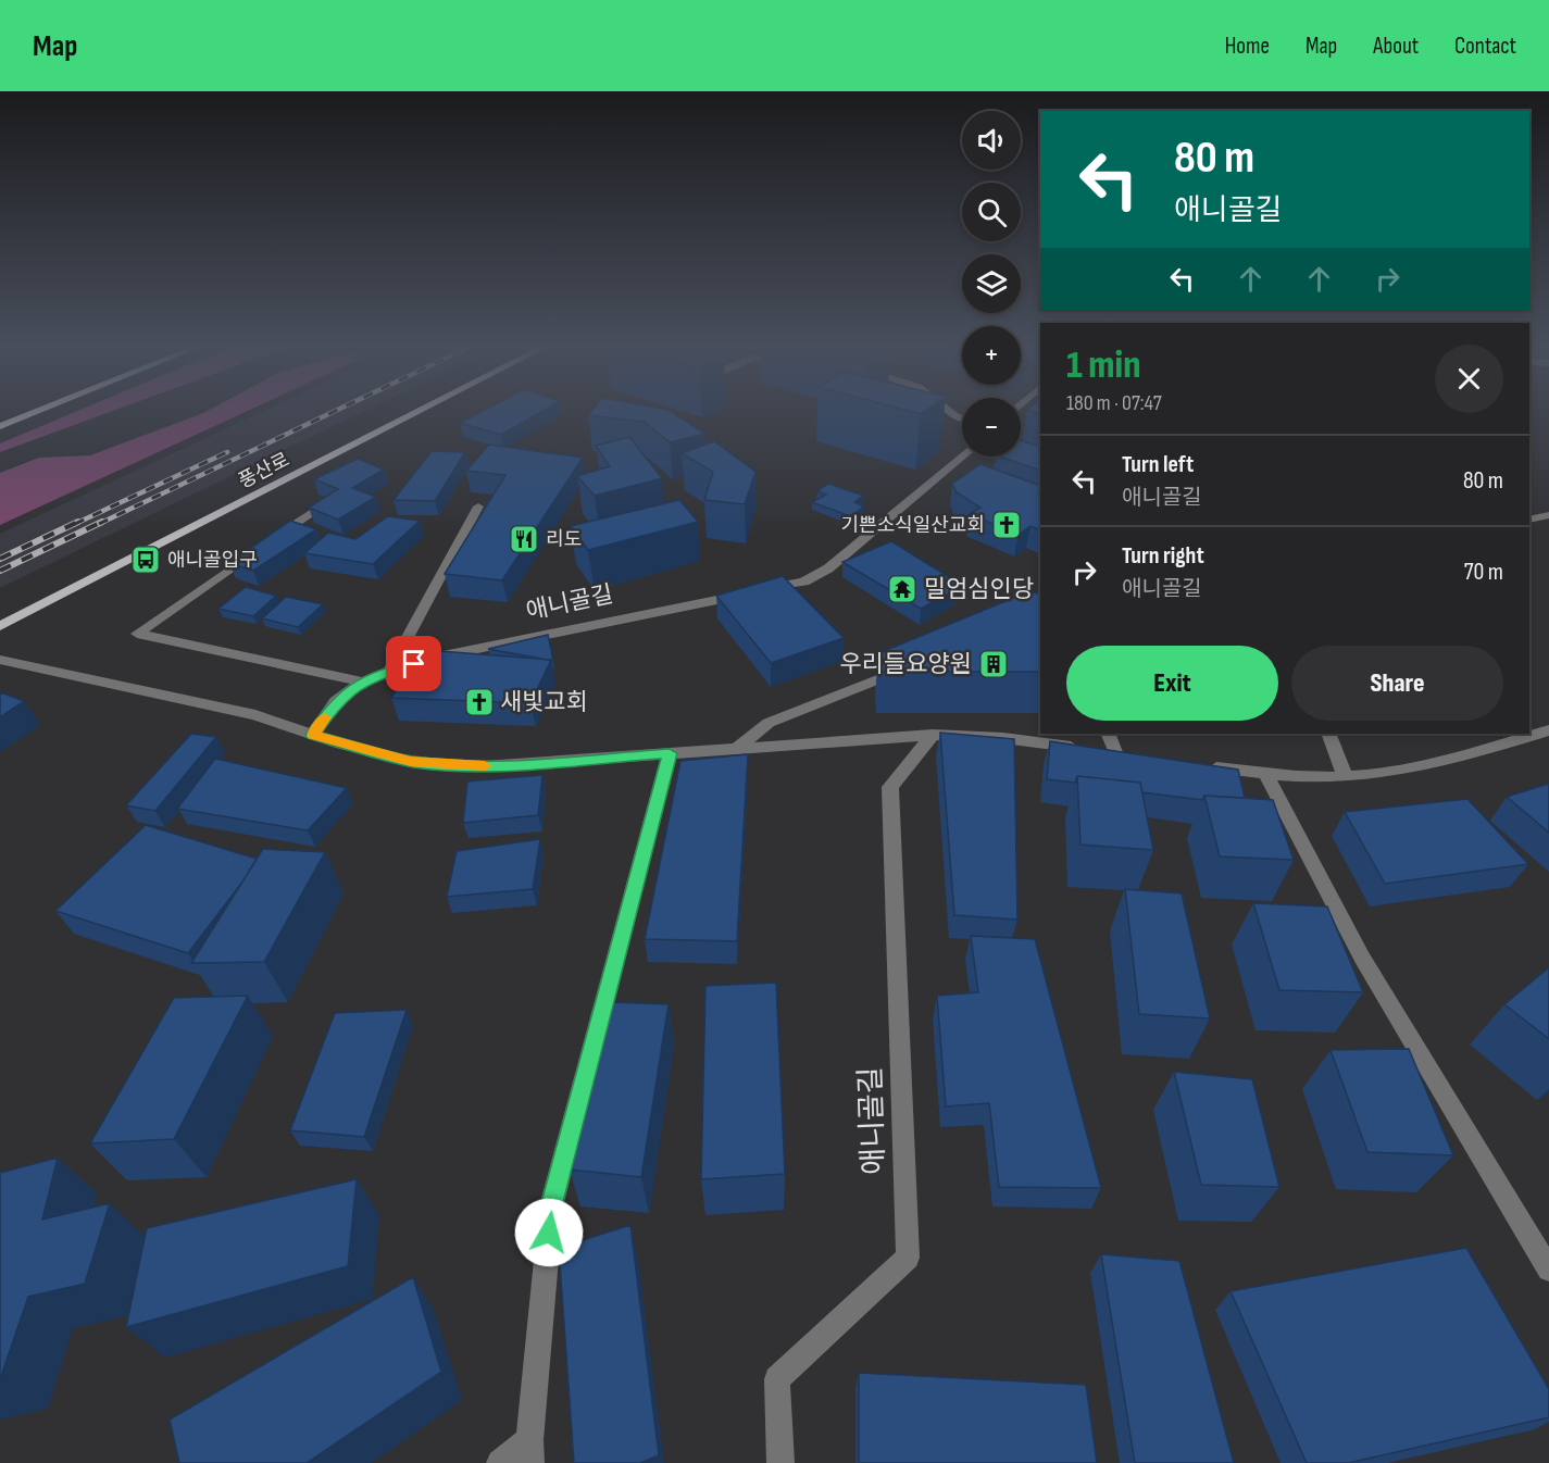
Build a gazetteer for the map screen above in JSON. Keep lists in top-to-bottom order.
{
  "streets": {
    "main road": ["풍산로"],
    "street": ["애니골길"]
  },
  "places": {
    "church": ["기쁜소식일산교회", "새빛교회"],
    "restaurant": ["리도"],
    "bus stop": ["애니골입구"],
    "temple": ["밀엄심인당"],
    "building": ["우리들요양원"]
  },
  "page": {
    "header": "Map",
    "nav": [
      "Home",
      "Map",
      "About",
      "Contact"
    ],
    "map_buttons": ["+", "−"],
    "turn": ["80 m", "애니골길"],
    "heading": ["1 min", "180 m · 07:47"],
    "list": [
      {
        "name": "Turn left",
        "note": "애니골길",
        "value": "80 m"
      },
      {
        "name": "Turn right",
        "note": "애니골길",
        "value": "70 m"
      }
    ],
    "buttons": ["Exit", "Share"]
  }
}
